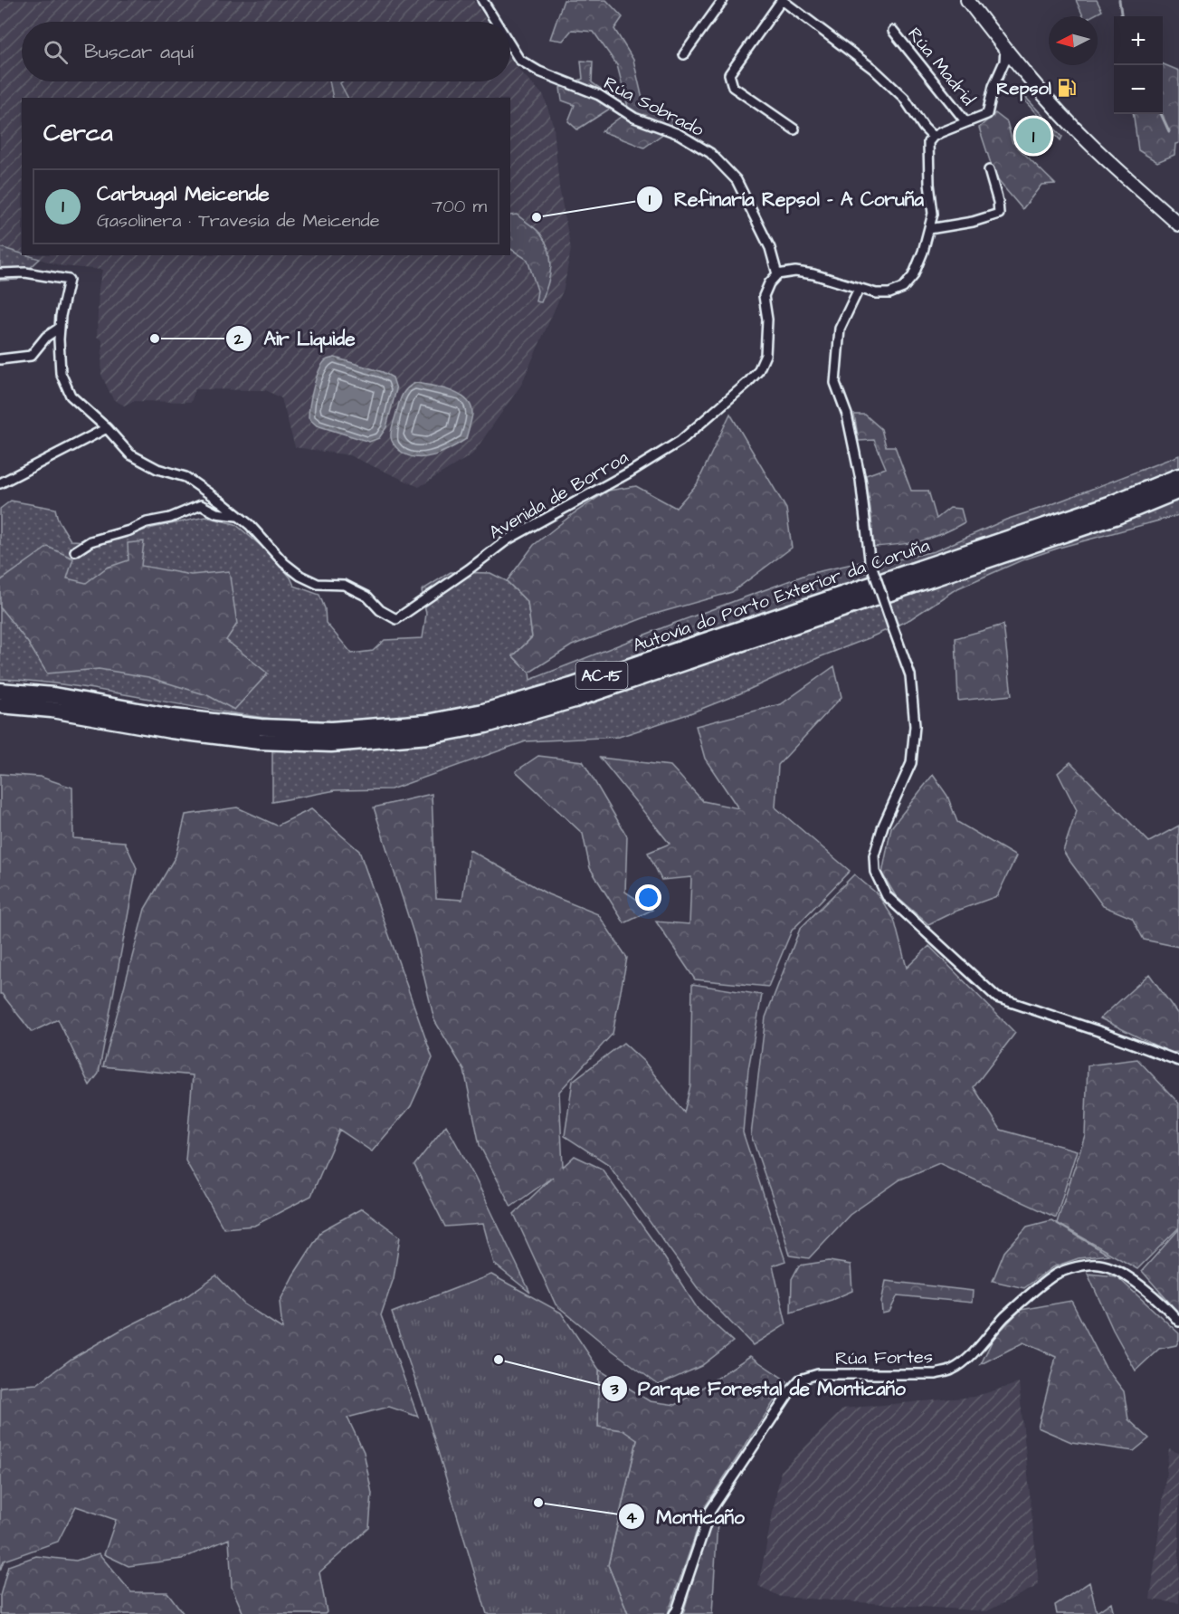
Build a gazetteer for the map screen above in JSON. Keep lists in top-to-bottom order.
{
  "streets": {
    "highway": ["Autovía do Porto Exterior da Coruña", "AC-15"],
    "street": [
      "Rúa Madrid",
      "Rúa Sobrado",
      "Avenida de Borroa",
      "Rúa Fortes"
    ]
  },
  "crossings": [
    ["Rúa Sobrado", "Avenida de Borroa"]
  ],
  "places": {
    "fuel station": ["Repsol"],
    "other": [
      "Refinaría Repsol - A Coruña",
      "Air Liquide",
      "Parque Forestal de Monticaño",
      "Monticaño"
    ]
  },
  "north": "left",
  "page": {
    "map_buttons": ["+", "−"],
    "search": "Buscar aquí",
    "heading": "Cerca",
    "pins": "1",
    "list": [
      {
        "mark": "1",
        "name": "Carbugal Meicende",
        "note": "Gasolinera · Travesía de Meicende",
        "value": "700 m"
      }
    ]
  }
}
